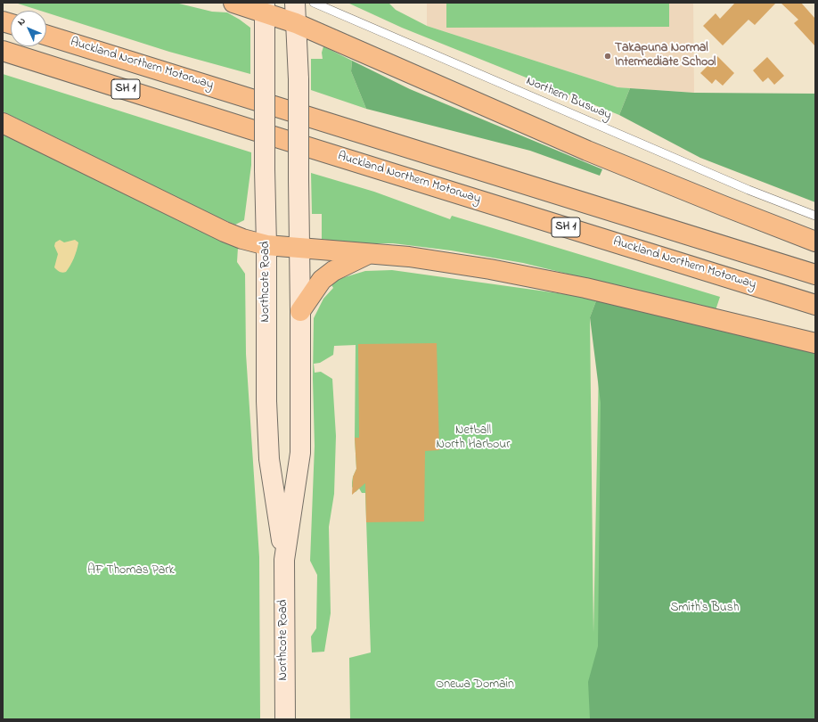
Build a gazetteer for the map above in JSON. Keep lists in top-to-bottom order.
{
  "streets": {
    "highway": ["Auckland Northern Motorway", "SH 1"],
    "main road": ["Northcote Road"],
    "lane": ["Northern Busway"]
  },
  "parks": [
    "Netball North Harbour",
    "AF Thomas Park",
    "Smith's Bush",
    "Onewa Domain"
  ],
  "places": ["Takapuna Normal Intermediate School"],
  "north": "top left"
}
